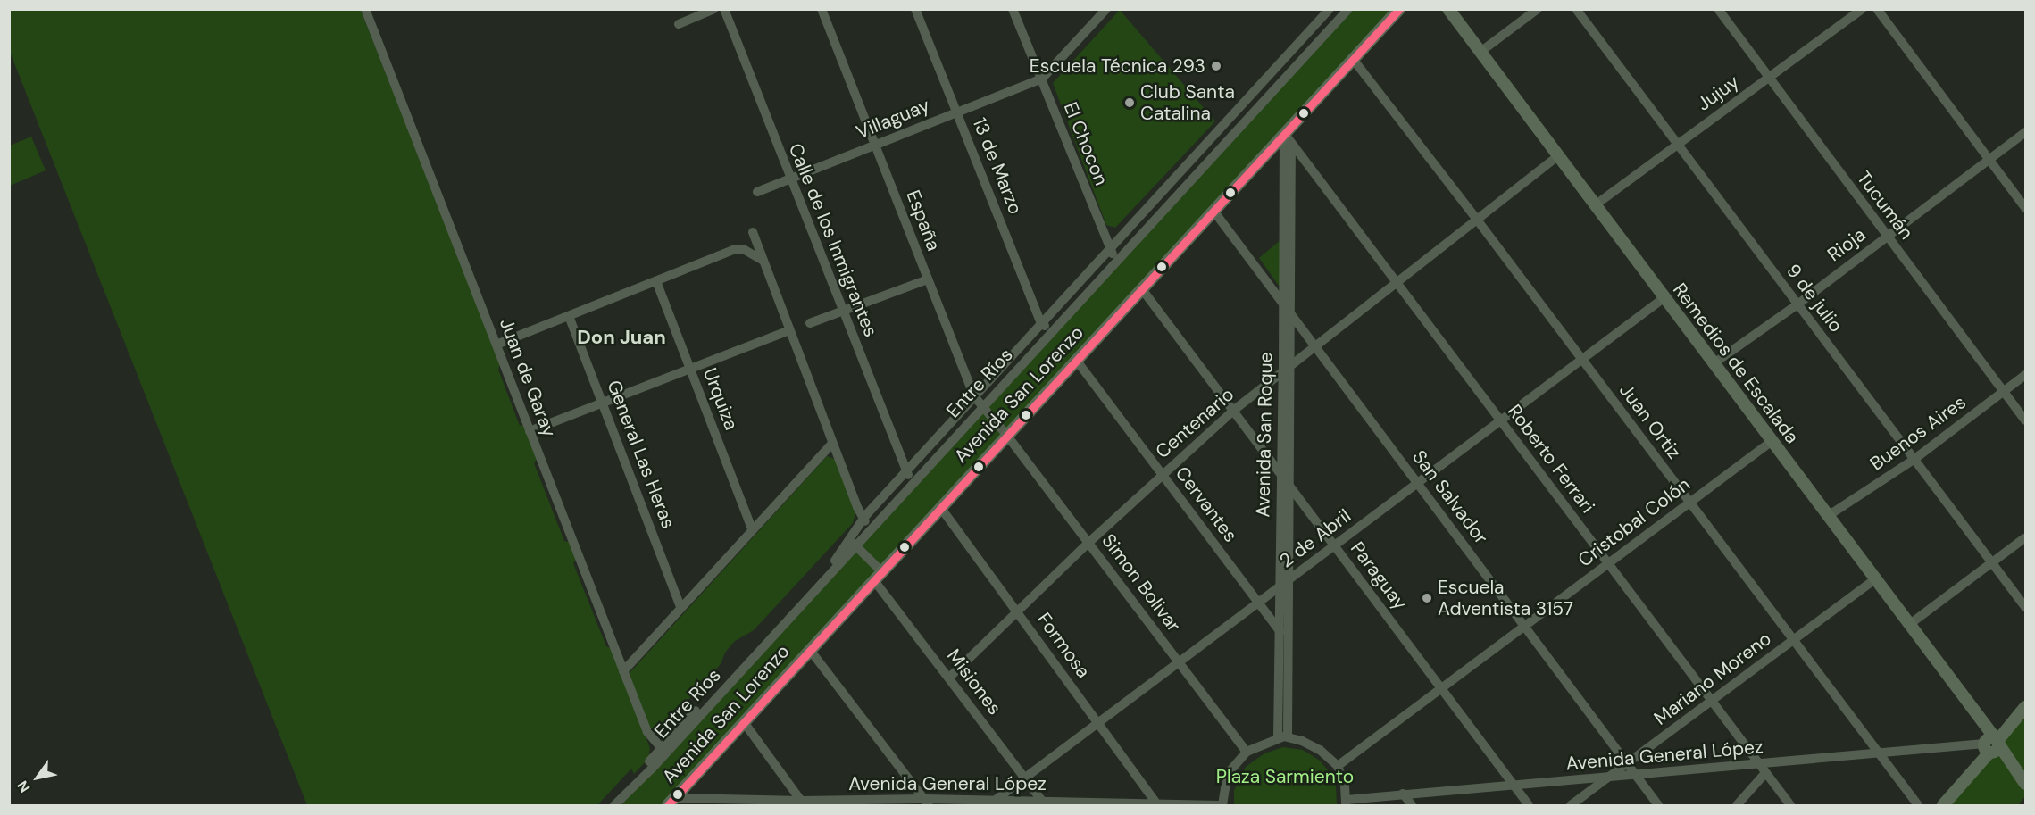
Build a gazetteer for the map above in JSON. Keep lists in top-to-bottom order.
{
  "streets": {
    "main road": ["Remedios de Escalada", "Avenida San Lorenzo"],
    "street": [
      "Jujuy",
      "Villaguay",
      "El Chocon",
      "13 de Marzo",
      "Tucumán",
      "España",
      "Calle de los Inmigrantes",
      "Rioja",
      "9 de julio",
      "Juan de Garay",
      "Entre Ríos",
      "Urquiza",
      "Juan Ortiz",
      "Centenario",
      "Buenos Aires",
      "Avenida San Roque",
      "General Las Heras",
      "Roberto Ferrari",
      "San Salvador",
      "Cervantes",
      "Cristobal Colón",
      "2 de Abril",
      "Paraguay",
      "Simon Bolivar",
      "Formosa",
      "Mariano Moreno",
      "Misiones",
      "Avenida General López"
    ]
  },
  "crossings": [
    ["Jujuy", "Tucumán"],
    ["Jujuy", "9 de julio"],
    ["Jujuy", "Remedios de Escalada"],
    ["Villaguay", "El Chocon"],
    ["Villaguay", "13 de Marzo"],
    ["Villaguay", "España"],
    ["Villaguay", "Calle de los Inmigrantes"],
    ["El Chocon", "Entre Ríos"],
    ["13 de Marzo", "Entre Ríos"],
    ["Tucumán", "Rioja"],
    ["Tucumán", "Buenos Aires"],
    ["España", "Entre Ríos"],
    ["España", "Avenida San Lorenzo"],
    ["España", "Simon Bolivar"],
    ["Calle de los Inmigrantes", "Entre Ríos"],
    ["Rioja", "9 de julio"],
    ["Rioja", "Remedios de Escalada"],
    ["9 de julio", "Buenos Aires"],
    ["Remedios de Escalada", "Centenario"],
    ["Remedios de Escalada", "Buenos Aires"],
    ["Remedios de Escalada", "Cristobal Colón"],
    ["Remedios de Escalada", "2 de Abril"],
    ["Remedios de Escalada", "Mariano Moreno"],
    ["Remedios de Escalada", "Avenida General López"],
    ["Juan de Garay", "Entre Ríos"],
    ["Entre Ríos", "Misiones"],
    ["Avenida San Lorenzo", "Juan Ortiz"],
    ["Avenida San Lorenzo", "Avenida San Roque"],
    ["Avenida San Lorenzo", "Roberto Ferrari"],
    ["Avenida San Lorenzo", "San Salvador"],
    ["Avenida San Lorenzo", "Cervantes"],
    ["Avenida San Lorenzo", "Paraguay"],
    ["Avenida San Lorenzo", "Simon Bolivar"],
    ["Avenida San Lorenzo", "Formosa"],
    ["Avenida San Lorenzo", "Misiones"],
    ["Avenida San Lorenzo", "Avenida General López"],
    ["Juan Ortiz", "Centenario"],
    ["Juan Ortiz", "Cristobal Colón"],
    ["Juan Ortiz", "2 de Abril"],
    ["Juan Ortiz", "Mariano Moreno"],
    ["Juan Ortiz", "Avenida General López"],
    ["Centenario", "Avenida San Roque"],
    ["Centenario", "Roberto Ferrari"],
    ["Centenario", "San Salvador"],
    ["Centenario", "Cervantes"],
    ["Centenario", "Paraguay"],
    ["Centenario", "Simon Bolivar"],
    ["Centenario", "Formosa"],
    ["Centenario", "Misiones"],
    ["Avenida San Roque", "Roberto Ferrari"],
    ["Avenida San Roque", "San Salvador"],
    ["Avenida San Roque", "Cervantes"],
    ["Avenida San Roque", "2 de Abril"],
    ["Avenida San Roque", "Paraguay"],
    ["Roberto Ferrari", "Cristobal Colón"],
    ["Roberto Ferrari", "2 de Abril"],
    ["Roberto Ferrari", "Mariano Moreno"],
    ["Roberto Ferrari", "Avenida General López"],
    ["San Salvador", "Cristobal Colón"],
    ["San Salvador", "2 de Abril"],
    ["San Salvador", "Mariano Moreno"],
    ["San Salvador", "Avenida General López"],
    ["Cervantes", "2 de Abril"],
    ["Cristobal Colón", "Paraguay"],
    ["2 de Abril", "Paraguay"],
    ["2 de Abril", "Simon Bolivar"],
    ["2 de Abril", "Formosa"],
    ["2 de Abril", "Misiones"],
    ["2 de Abril", "Avenida General López"],
    ["Paraguay", "Avenida General López"],
    ["Formosa", "Avenida General López"],
    ["Mariano Moreno", "Avenida General López"],
    ["Misiones", "Avenida General López"]
  ],
  "districts": ["Don Juan"],
  "parks": ["Plaza Sarmiento"],
  "places": ["Escuela Técnica 293", "Club Santa Catalina", "Escuela Adventista 3157"],
  "north": "bottom left"
}
